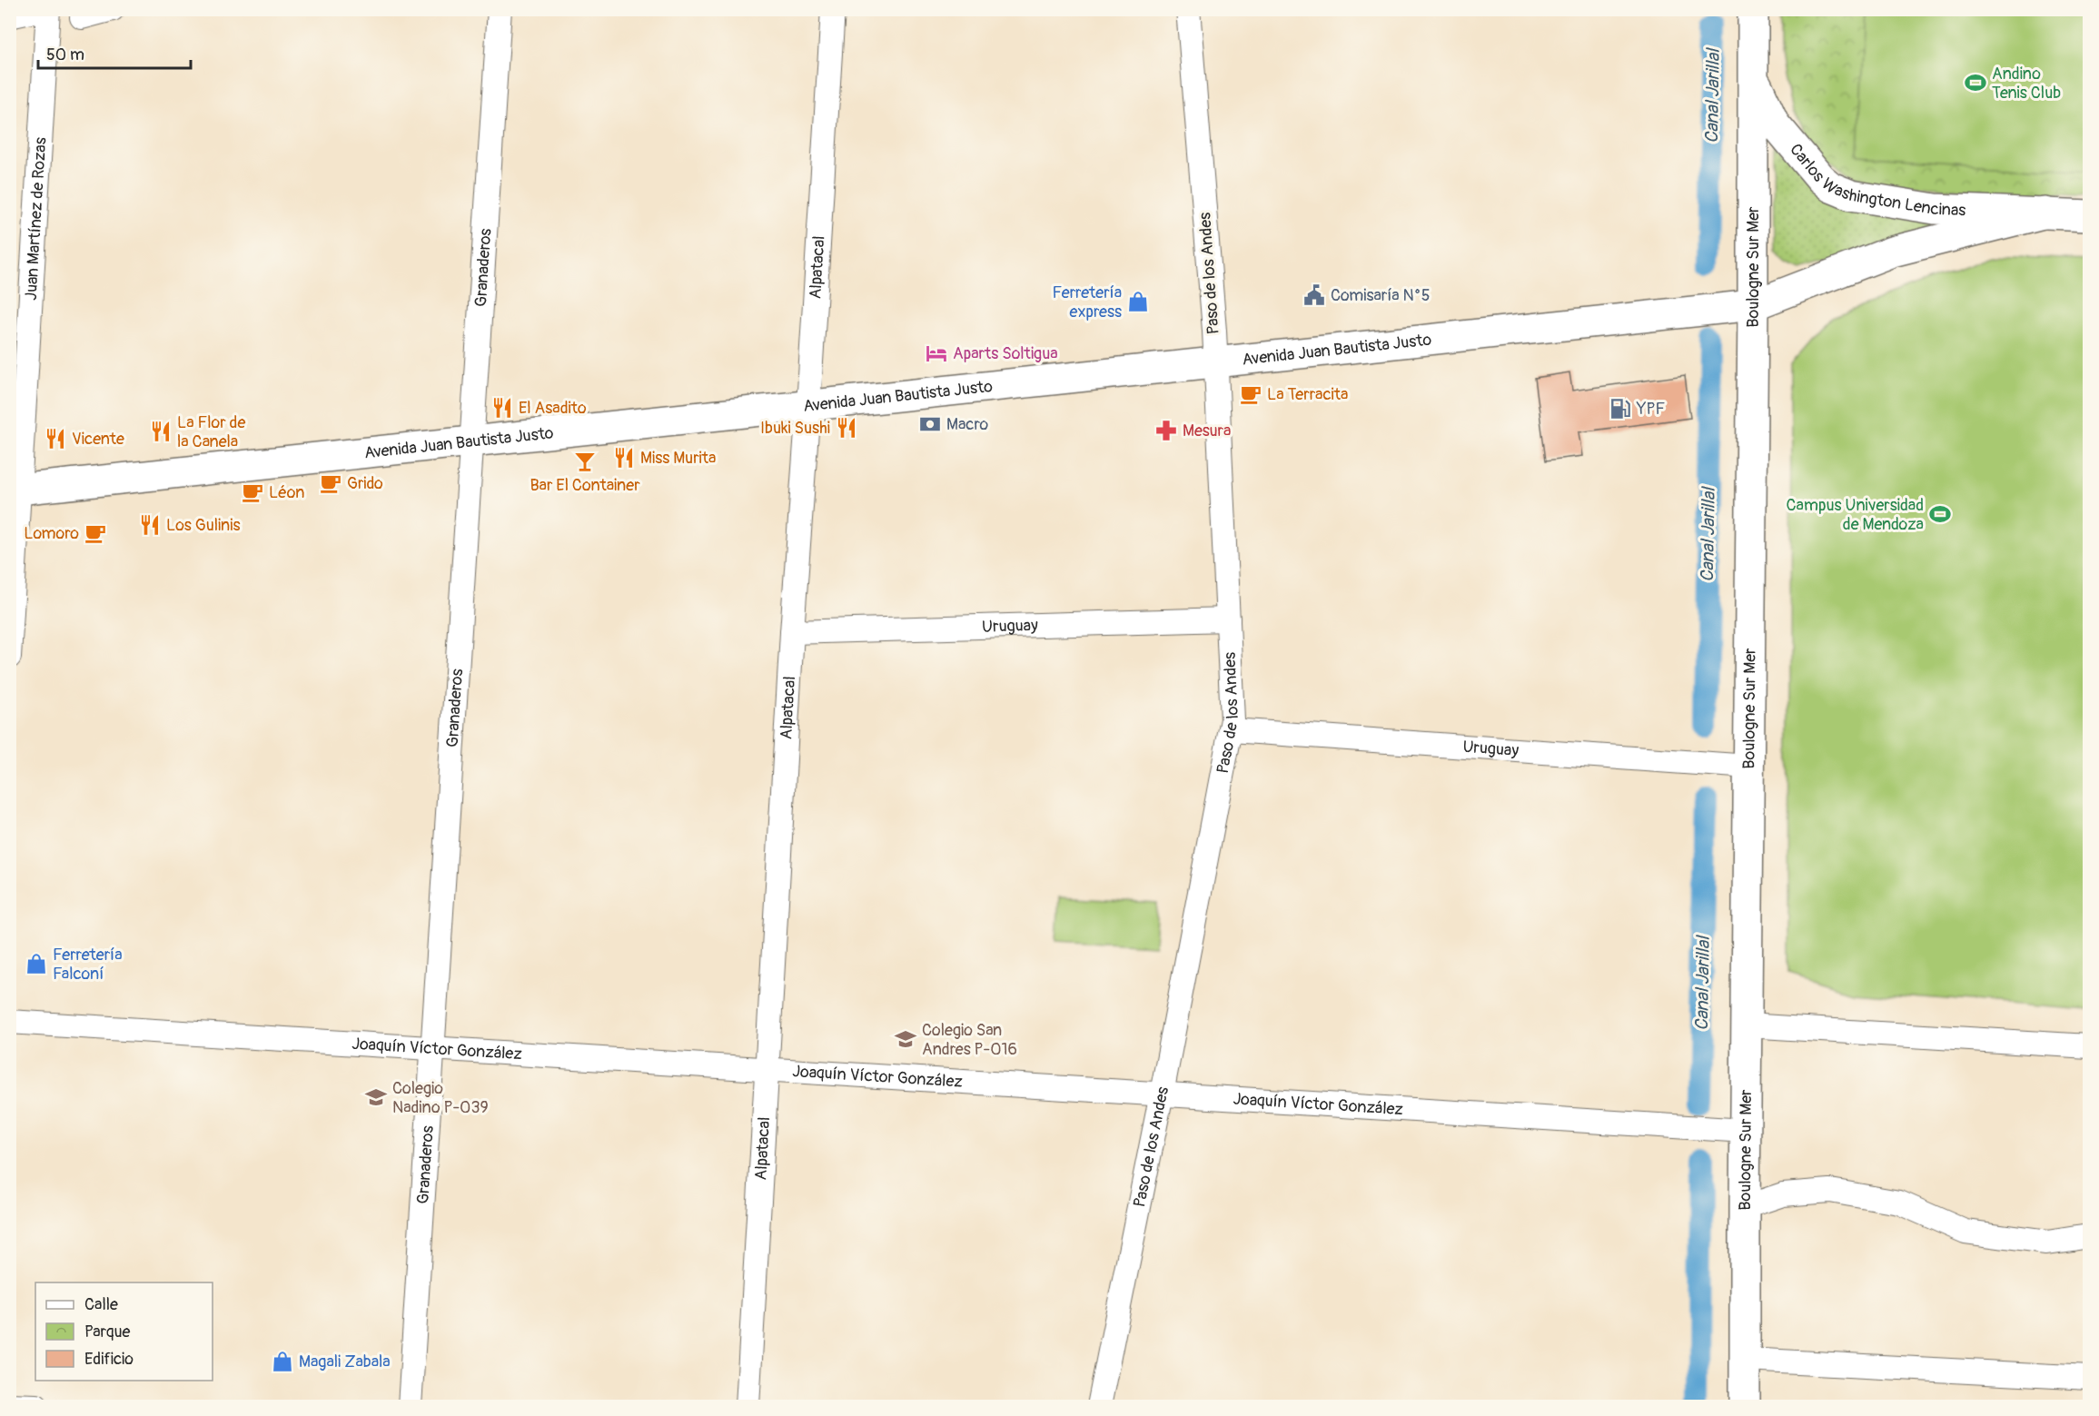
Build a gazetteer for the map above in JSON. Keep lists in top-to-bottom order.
{
  "streets": {
    "main road": ["Carlos Washington Lencinas", "Boulogne Sur Mer", "Avenida Juan Bautista Justo"],
    "street": [
      "Juan Martínez de Rozas",
      "Granaderos",
      "Alpatacal",
      "Paso de los Andes",
      "Uruguay",
      "Joaquín Víctor González"
    ]
  },
  "crossings": [
    ["Carlos Washington Lencinas", "Boulogne Sur Mer"],
    ["Carlos Washington Lencinas", "Avenida Juan Bautista Justo"],
    ["Juan Martínez de Rozas", "Avenida Juan Bautista Justo"],
    ["Granaderos", "Avenida Juan Bautista Justo"],
    ["Granaderos", "Joaquín Víctor González"],
    ["Alpatacal", "Avenida Juan Bautista Justo"],
    ["Alpatacal", "Uruguay"],
    ["Alpatacal", "Joaquín Víctor González"],
    ["Boulogne Sur Mer", "Avenida Juan Bautista Justo"],
    ["Boulogne Sur Mer", "Uruguay"],
    ["Boulogne Sur Mer", "Joaquín Víctor González"],
    ["Paso de los Andes", "Avenida Juan Bautista Justo"],
    ["Paso de los Andes", "Uruguay"],
    ["Paso de los Andes", "Joaquín Víctor González"]
  ],
  "water": ["Canal Jarillal"],
  "places": {
    "sports": ["Andino Tenis Club", "Campus Universidad de Mendoza"],
    "public building": ["Comisaría N°5"],
    "shop": ["Ferretería express", "Ferretería Falconí", "Magali Zabala"],
    "hotel": ["Aparts Soltigua"],
    "cafe": [
      "La Terracita",
      "Grido",
      "Léon",
      "Lomoro"
    ],
    "restaurant": [
      "El Asadito",
      "Ibuki Sushi",
      "La Flor de la Canela",
      "Vicente",
      "Miss Murita",
      "Los Gulinis"
    ],
    "fuel station": ["YPF"],
    "bank": ["Macro"],
    "pharmacy": ["Mesura"],
    "bar": ["Bar El Container"],
    "school or university": ["Colegio San Andres P-016", "Colegio Nadino P-039"]
  },
  "legend": ["Calle", "Parque", "Edificio"],
  "scale_bar": "50 m"
}
